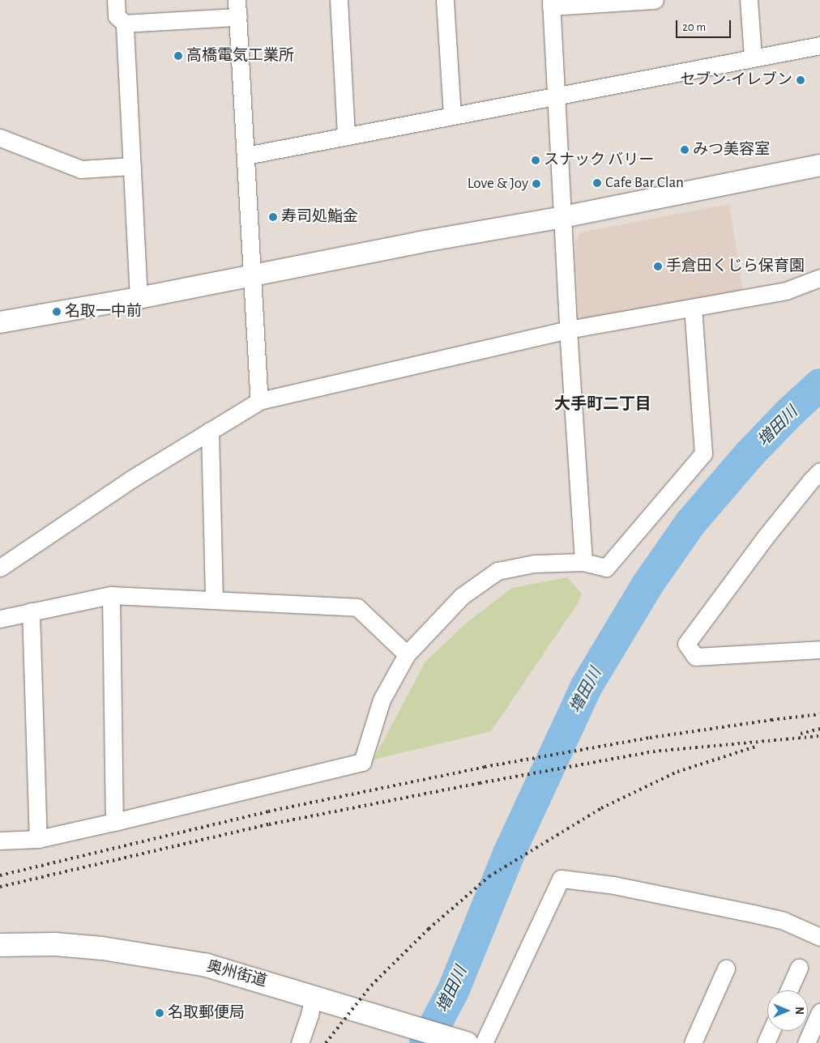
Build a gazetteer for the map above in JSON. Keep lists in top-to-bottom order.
{
  "streets": {
    "main road": ["奥州街道"]
  },
  "districts": ["大手町二丁目"],
  "water": ["増田川"],
  "places": [
    "高橋電気工業所",
    "セブン-イレブン",
    "みつ美容室",
    "スナック バリー",
    "Cafe Bar Clan",
    "Love & Joy",
    "寿司処鮨金",
    "手倉田くじら保育園",
    "名取一中前",
    "名取郵便局"
  ],
  "scale_bar": "20 m",
  "north": "right"
}
